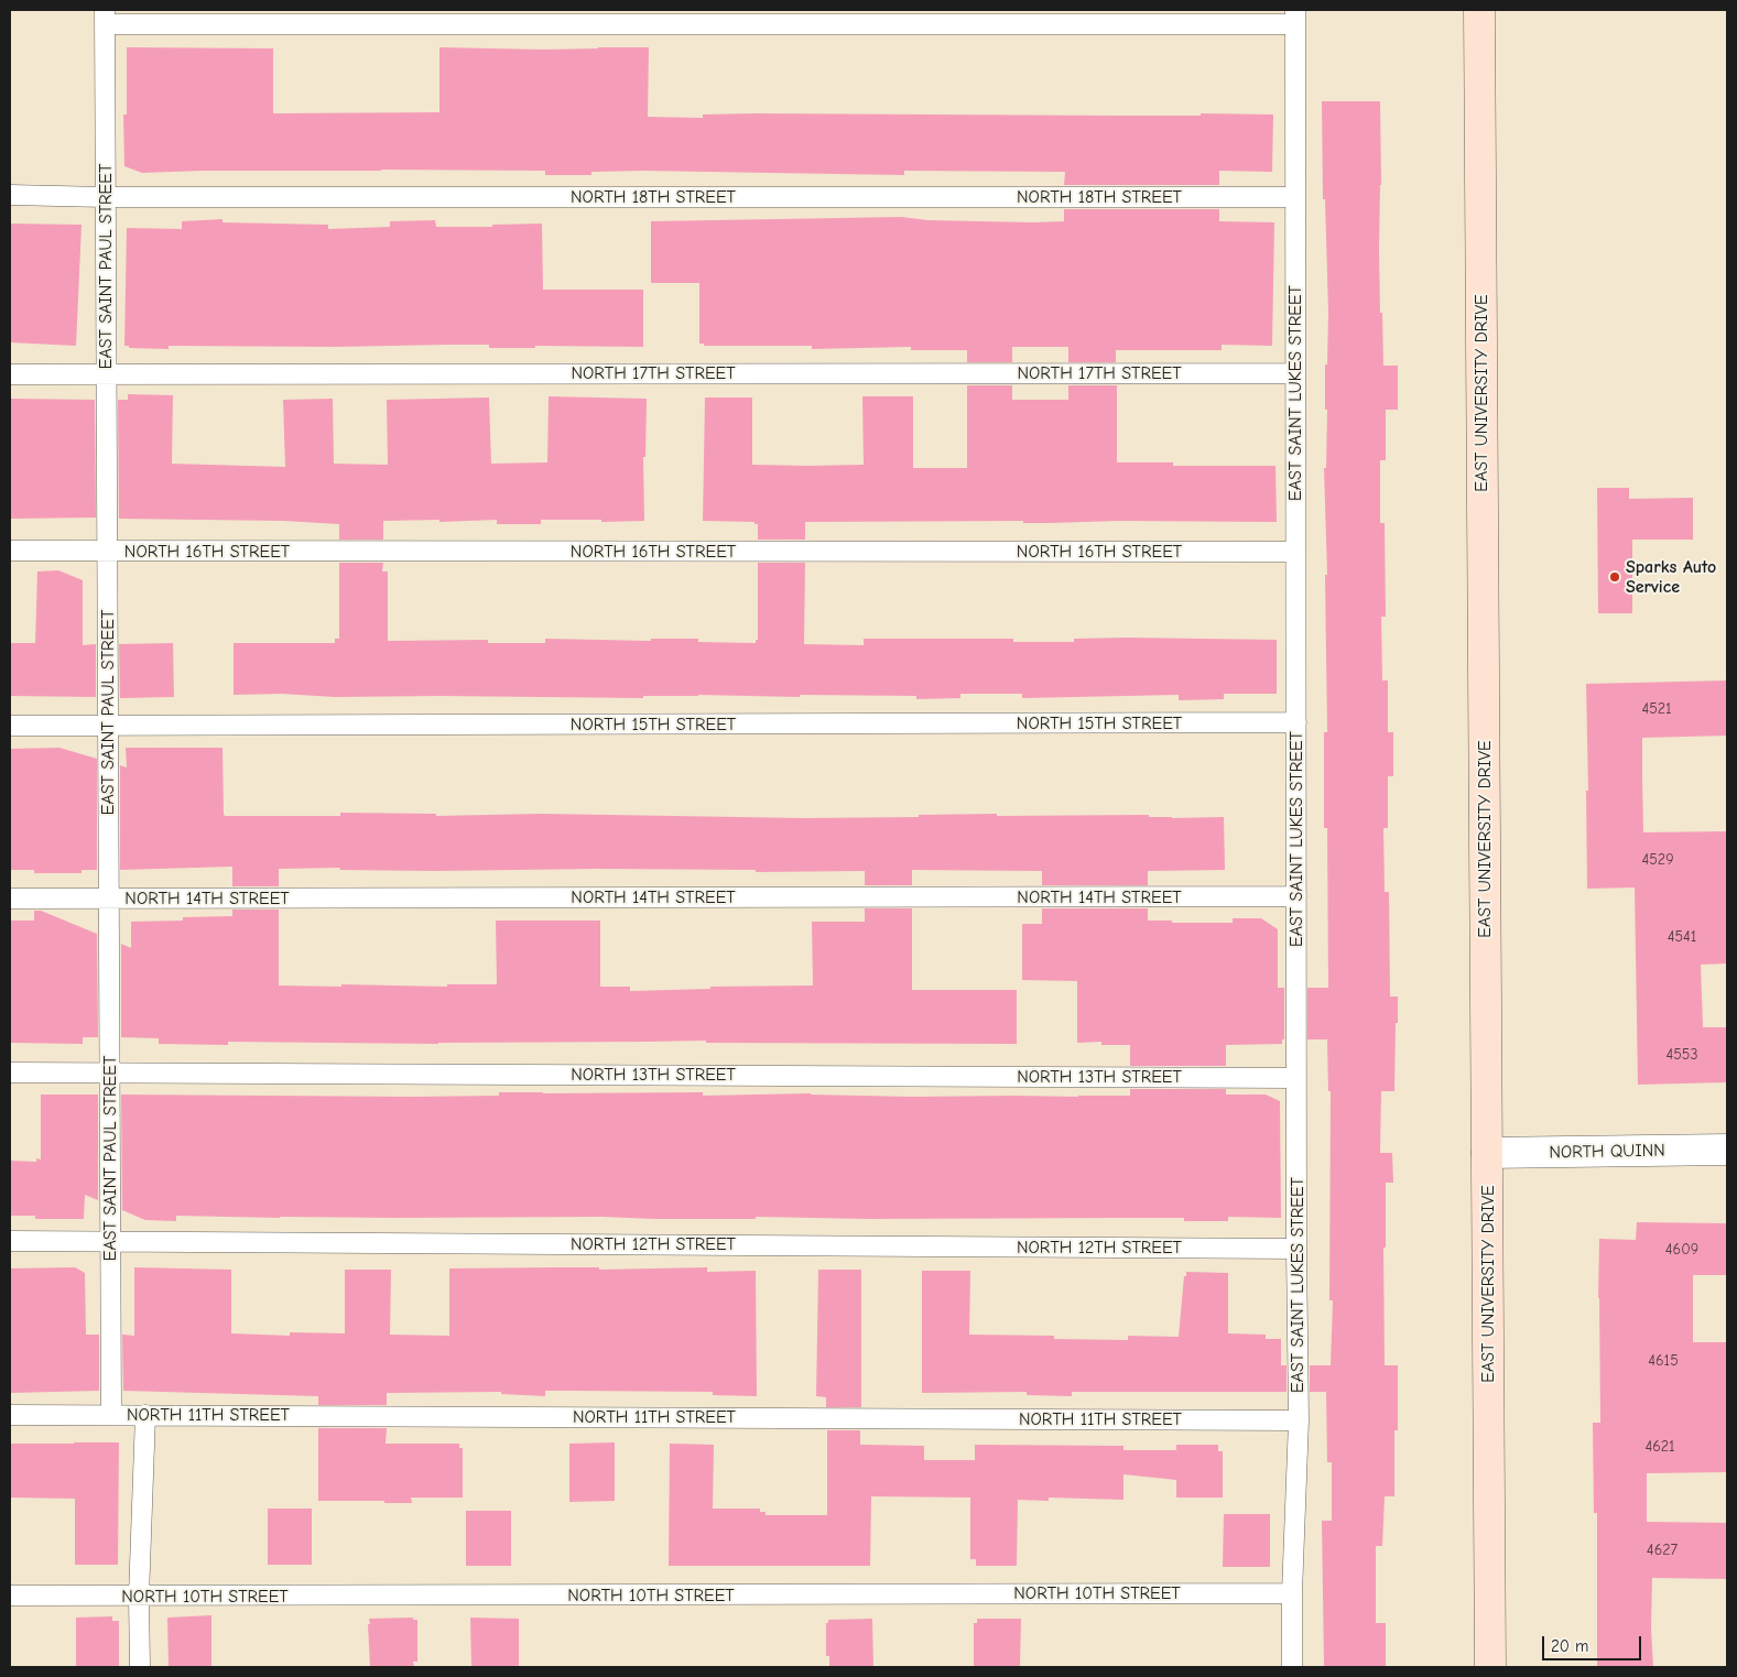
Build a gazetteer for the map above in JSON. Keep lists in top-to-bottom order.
{
  "streets": {
    "main road": ["EAST UNIVERSITY DRIVE"],
    "street": ["NORTH QUINN"],
    "lane": [
      "NORTH 18TH STREET",
      "EAST SAINT PAUL STREET",
      "NORTH 17TH STREET",
      "EAST SAINT LUKES STREET",
      "NORTH 16TH STREET",
      "NORTH 15TH STREET",
      "NORTH 14TH STREET",
      "NORTH 13TH STREET",
      "NORTH 12TH STREET",
      "NORTH 11TH STREET",
      "NORTH 10TH STREET"
    ]
  },
  "crossings": [
    ["NORTH 18TH STREET", "EAST SAINT PAUL STREET"],
    ["NORTH 18TH STREET", "EAST SAINT LUKES STREET"],
    ["EAST SAINT PAUL STREET", "NORTH 17TH STREET"],
    ["EAST SAINT PAUL STREET", "NORTH 16TH STREET"],
    ["EAST SAINT PAUL STREET", "NORTH 15TH STREET"],
    ["EAST SAINT PAUL STREET", "NORTH 14TH STREET"],
    ["EAST SAINT PAUL STREET", "NORTH 13TH STREET"],
    ["EAST SAINT PAUL STREET", "NORTH 12TH STREET"],
    ["EAST SAINT PAUL STREET", "NORTH 11TH STREET"],
    ["NORTH 17TH STREET", "EAST SAINT LUKES STREET"],
    ["EAST SAINT LUKES STREET", "NORTH 16TH STREET"],
    ["EAST SAINT LUKES STREET", "NORTH 15TH STREET"],
    ["EAST SAINT LUKES STREET", "NORTH 14TH STREET"],
    ["EAST SAINT LUKES STREET", "NORTH 13TH STREET"],
    ["EAST SAINT LUKES STREET", "NORTH 12TH STREET"],
    ["EAST SAINT LUKES STREET", "NORTH 11TH STREET"],
    ["EAST SAINT LUKES STREET", "NORTH 10TH STREET"],
    ["EAST UNIVERSITY DRIVE", "NORTH QUINN"]
  ],
  "places": ["Sparks Auto Service"],
  "house_numbers": [
    "4521",
    "4529",
    "4541",
    "4553",
    "4609",
    "4615",
    "4621",
    "4627"
  ],
  "scale_bar": "20 m"
}
